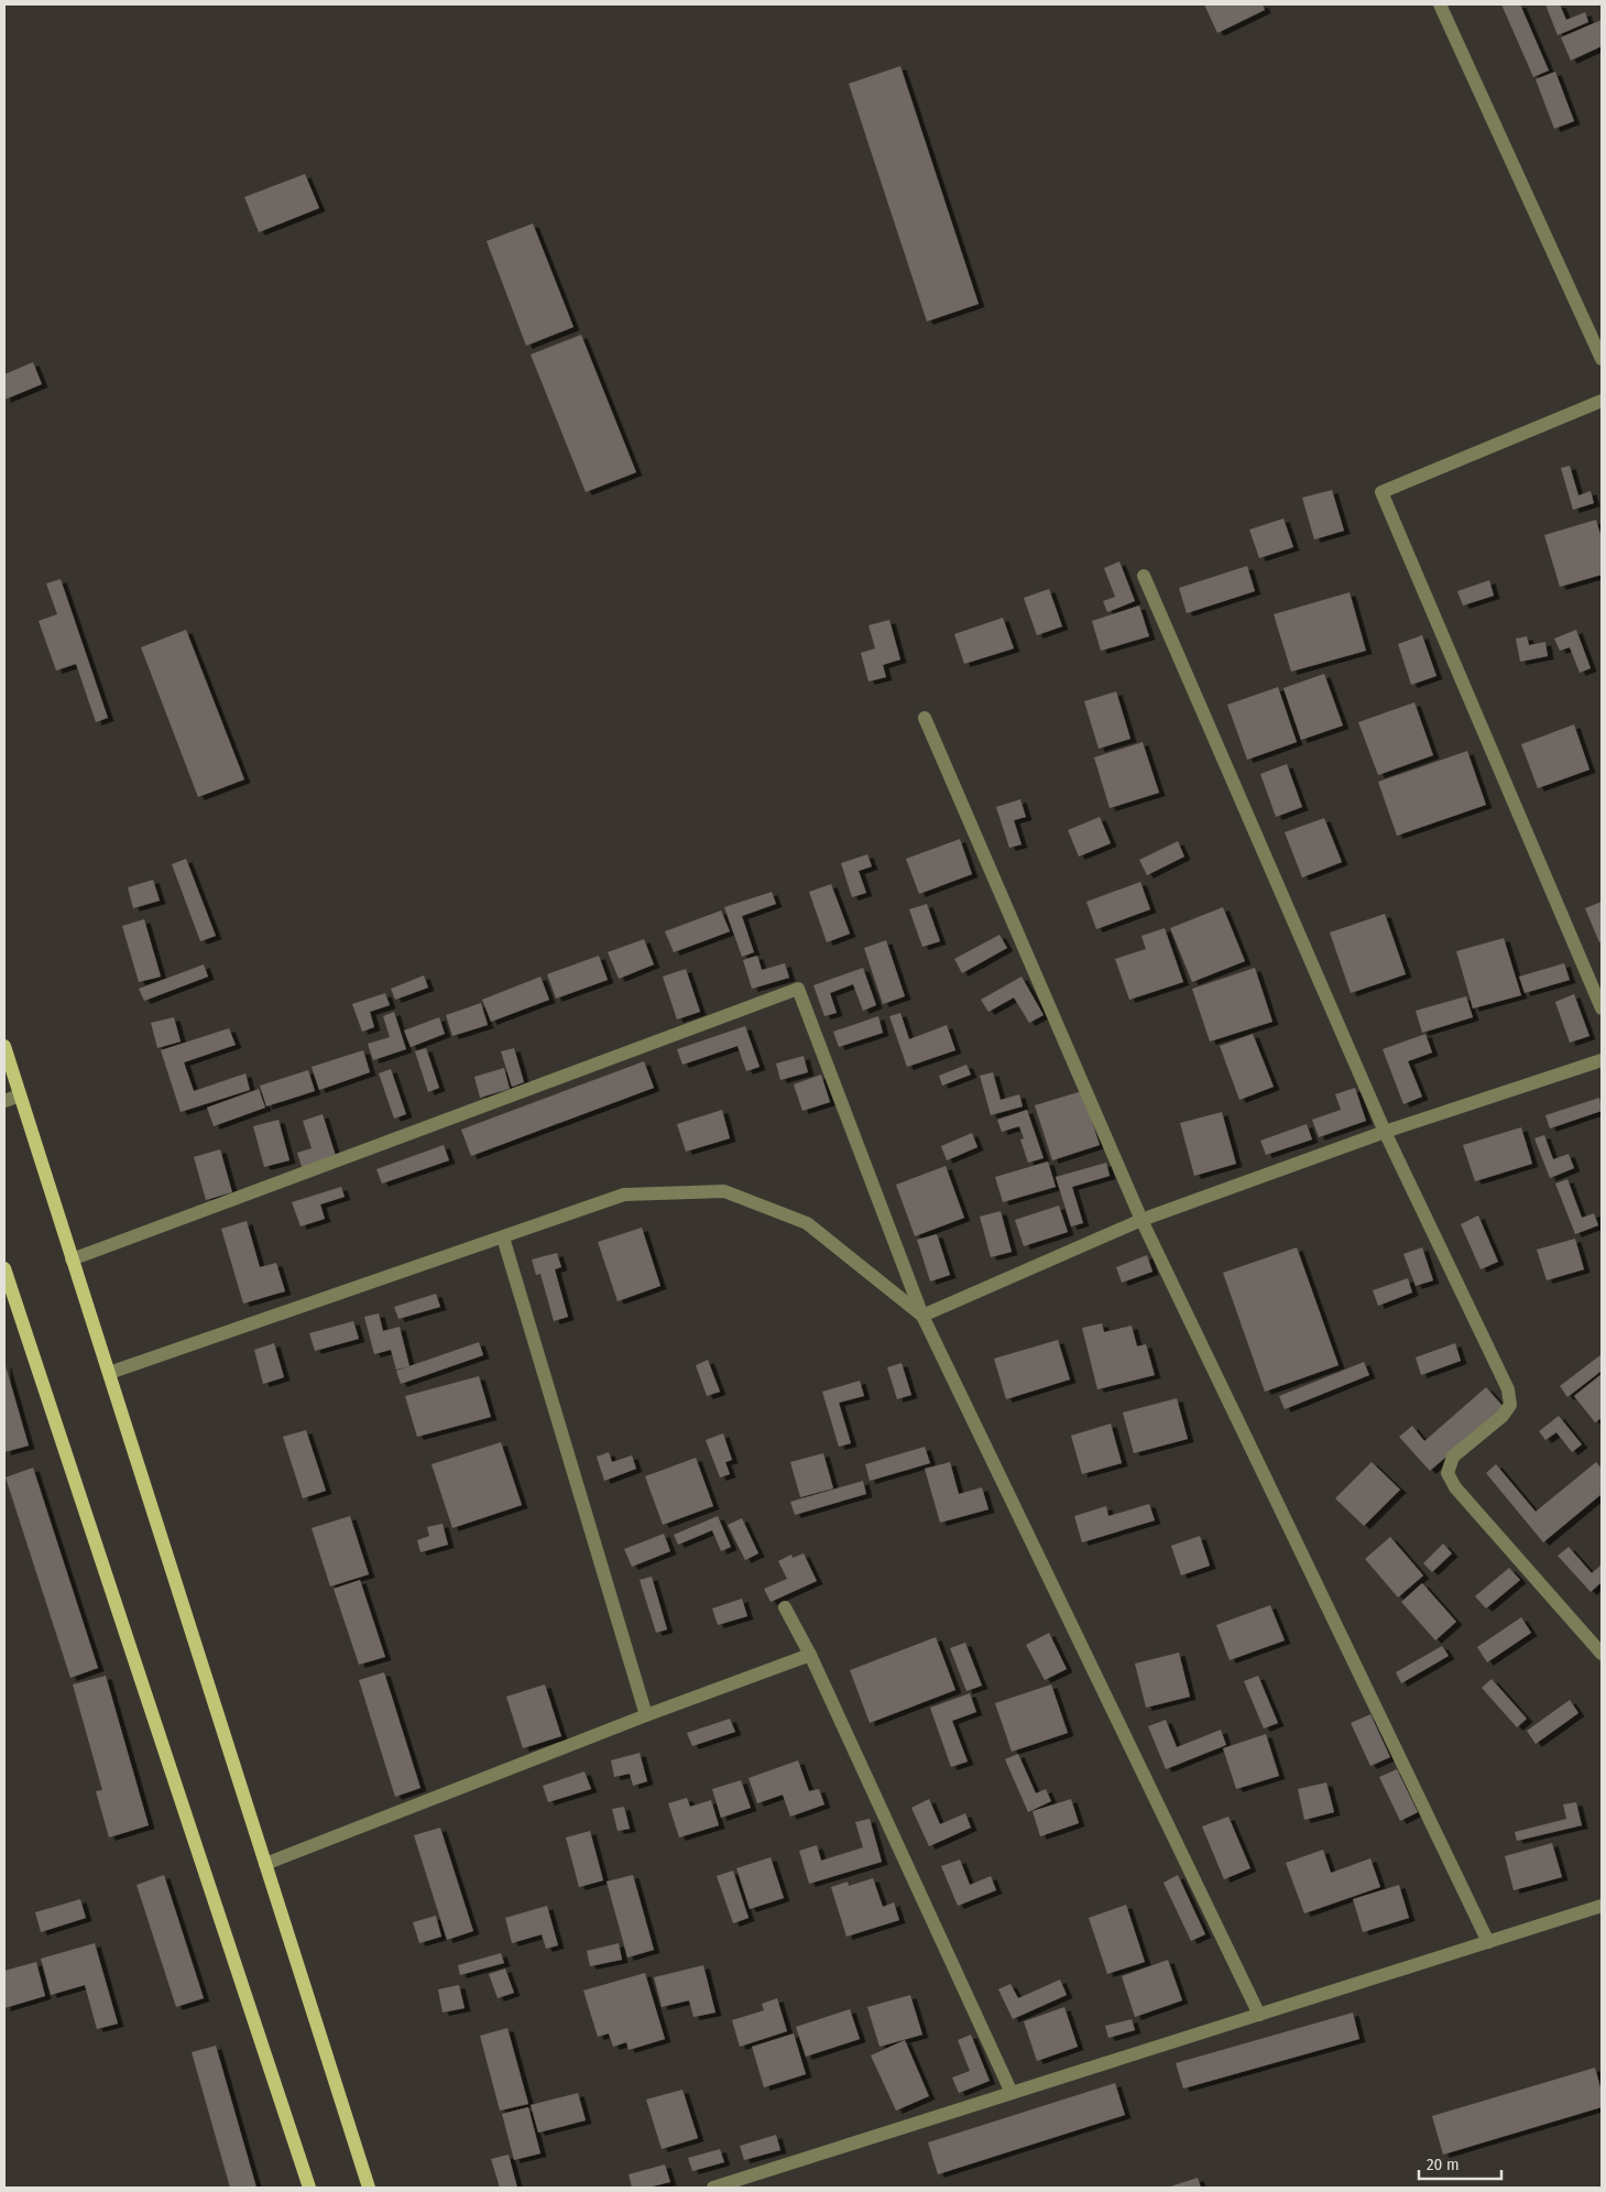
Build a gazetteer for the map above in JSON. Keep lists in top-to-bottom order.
{
  "scale_bar": "20 m"
}
